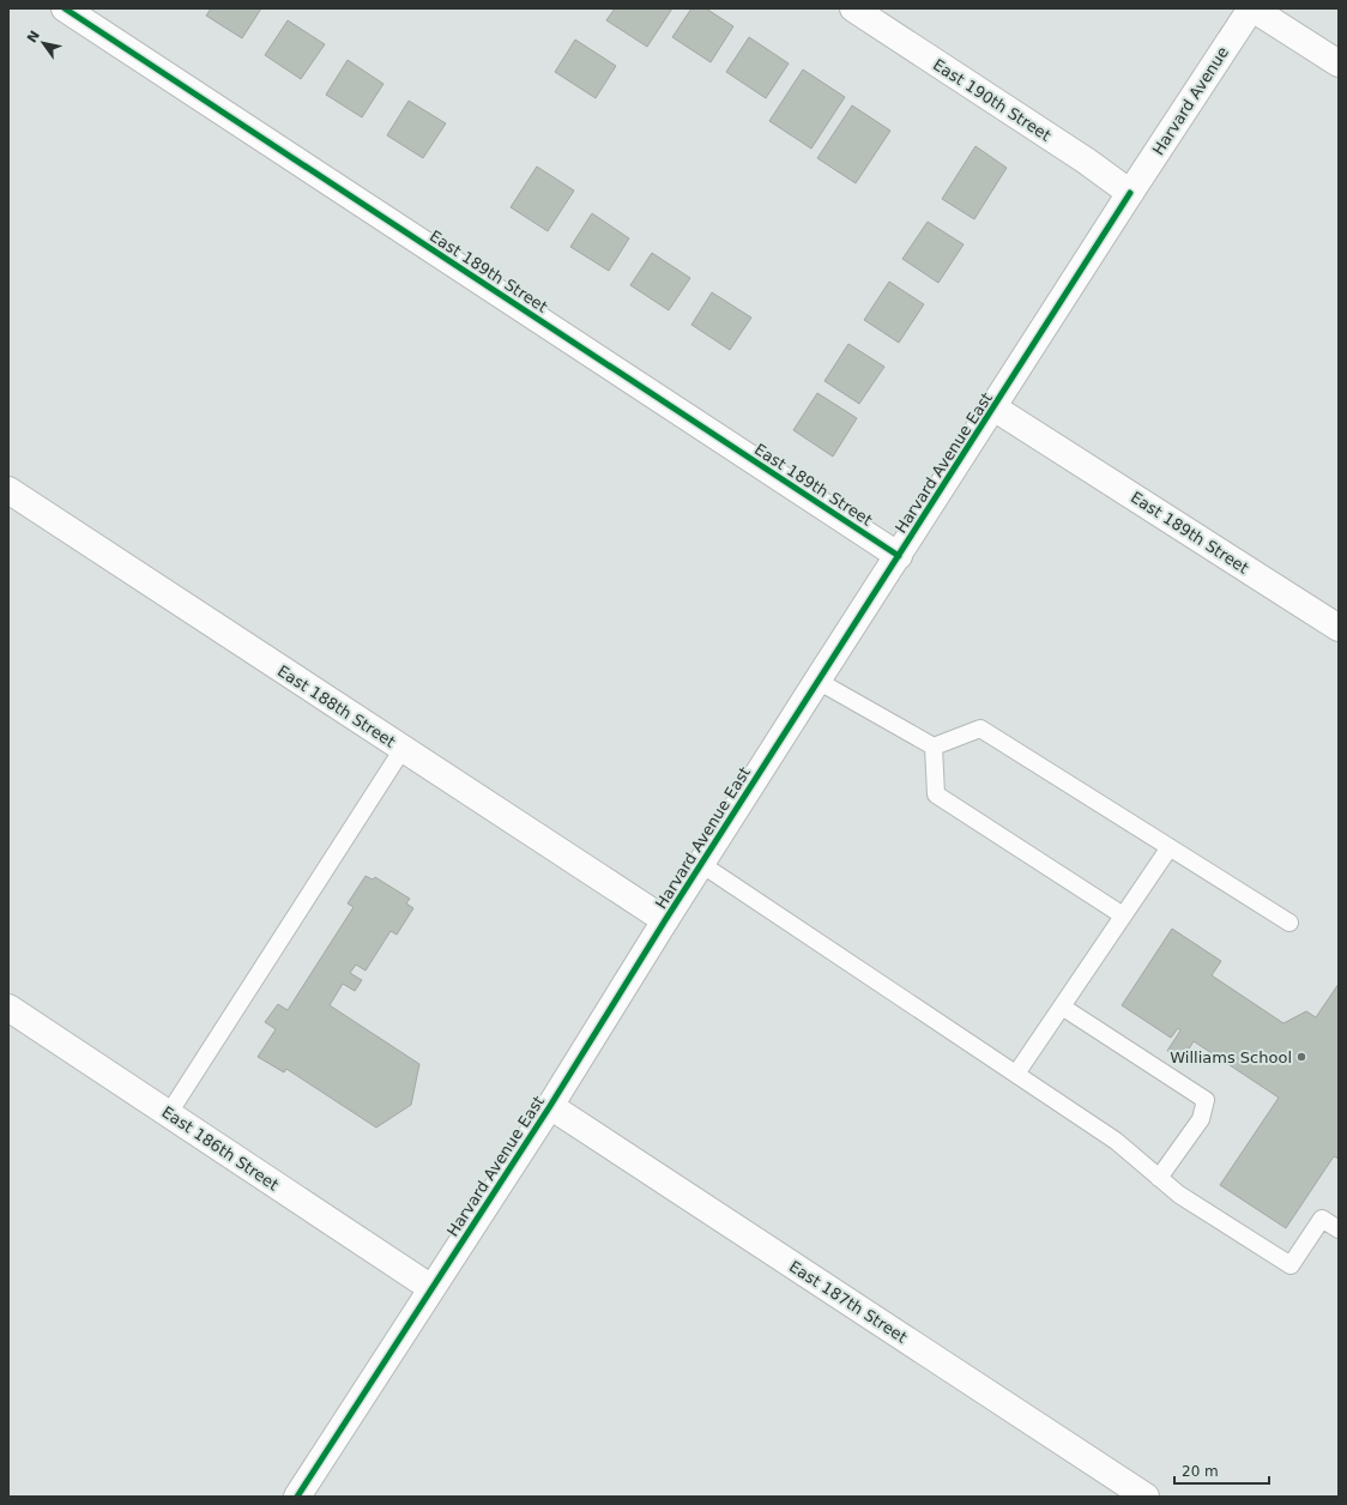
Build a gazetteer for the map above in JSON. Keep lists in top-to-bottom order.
{
  "streets": {
    "street": [
      "East 190th Street",
      "Harvard Avenue",
      "East 189th Street",
      "Harvard Avenue East",
      "East 188th Street",
      "East 186th Street",
      "East 187th Street"
    ]
  },
  "crossings": [
    ["East 190th Street", "Harvard Avenue"],
    ["East 190th Street", "Harvard Avenue East"],
    ["Harvard Avenue", "Harvard Avenue East"],
    ["East 189th Street", "Harvard Avenue East"],
    ["Harvard Avenue East", "East 188th Street"],
    ["Harvard Avenue East", "East 186th Street"],
    ["Harvard Avenue East", "East 187th Street"]
  ],
  "places": ["Williams School"],
  "scale_bar": "20 m",
  "north": "top left"
}
